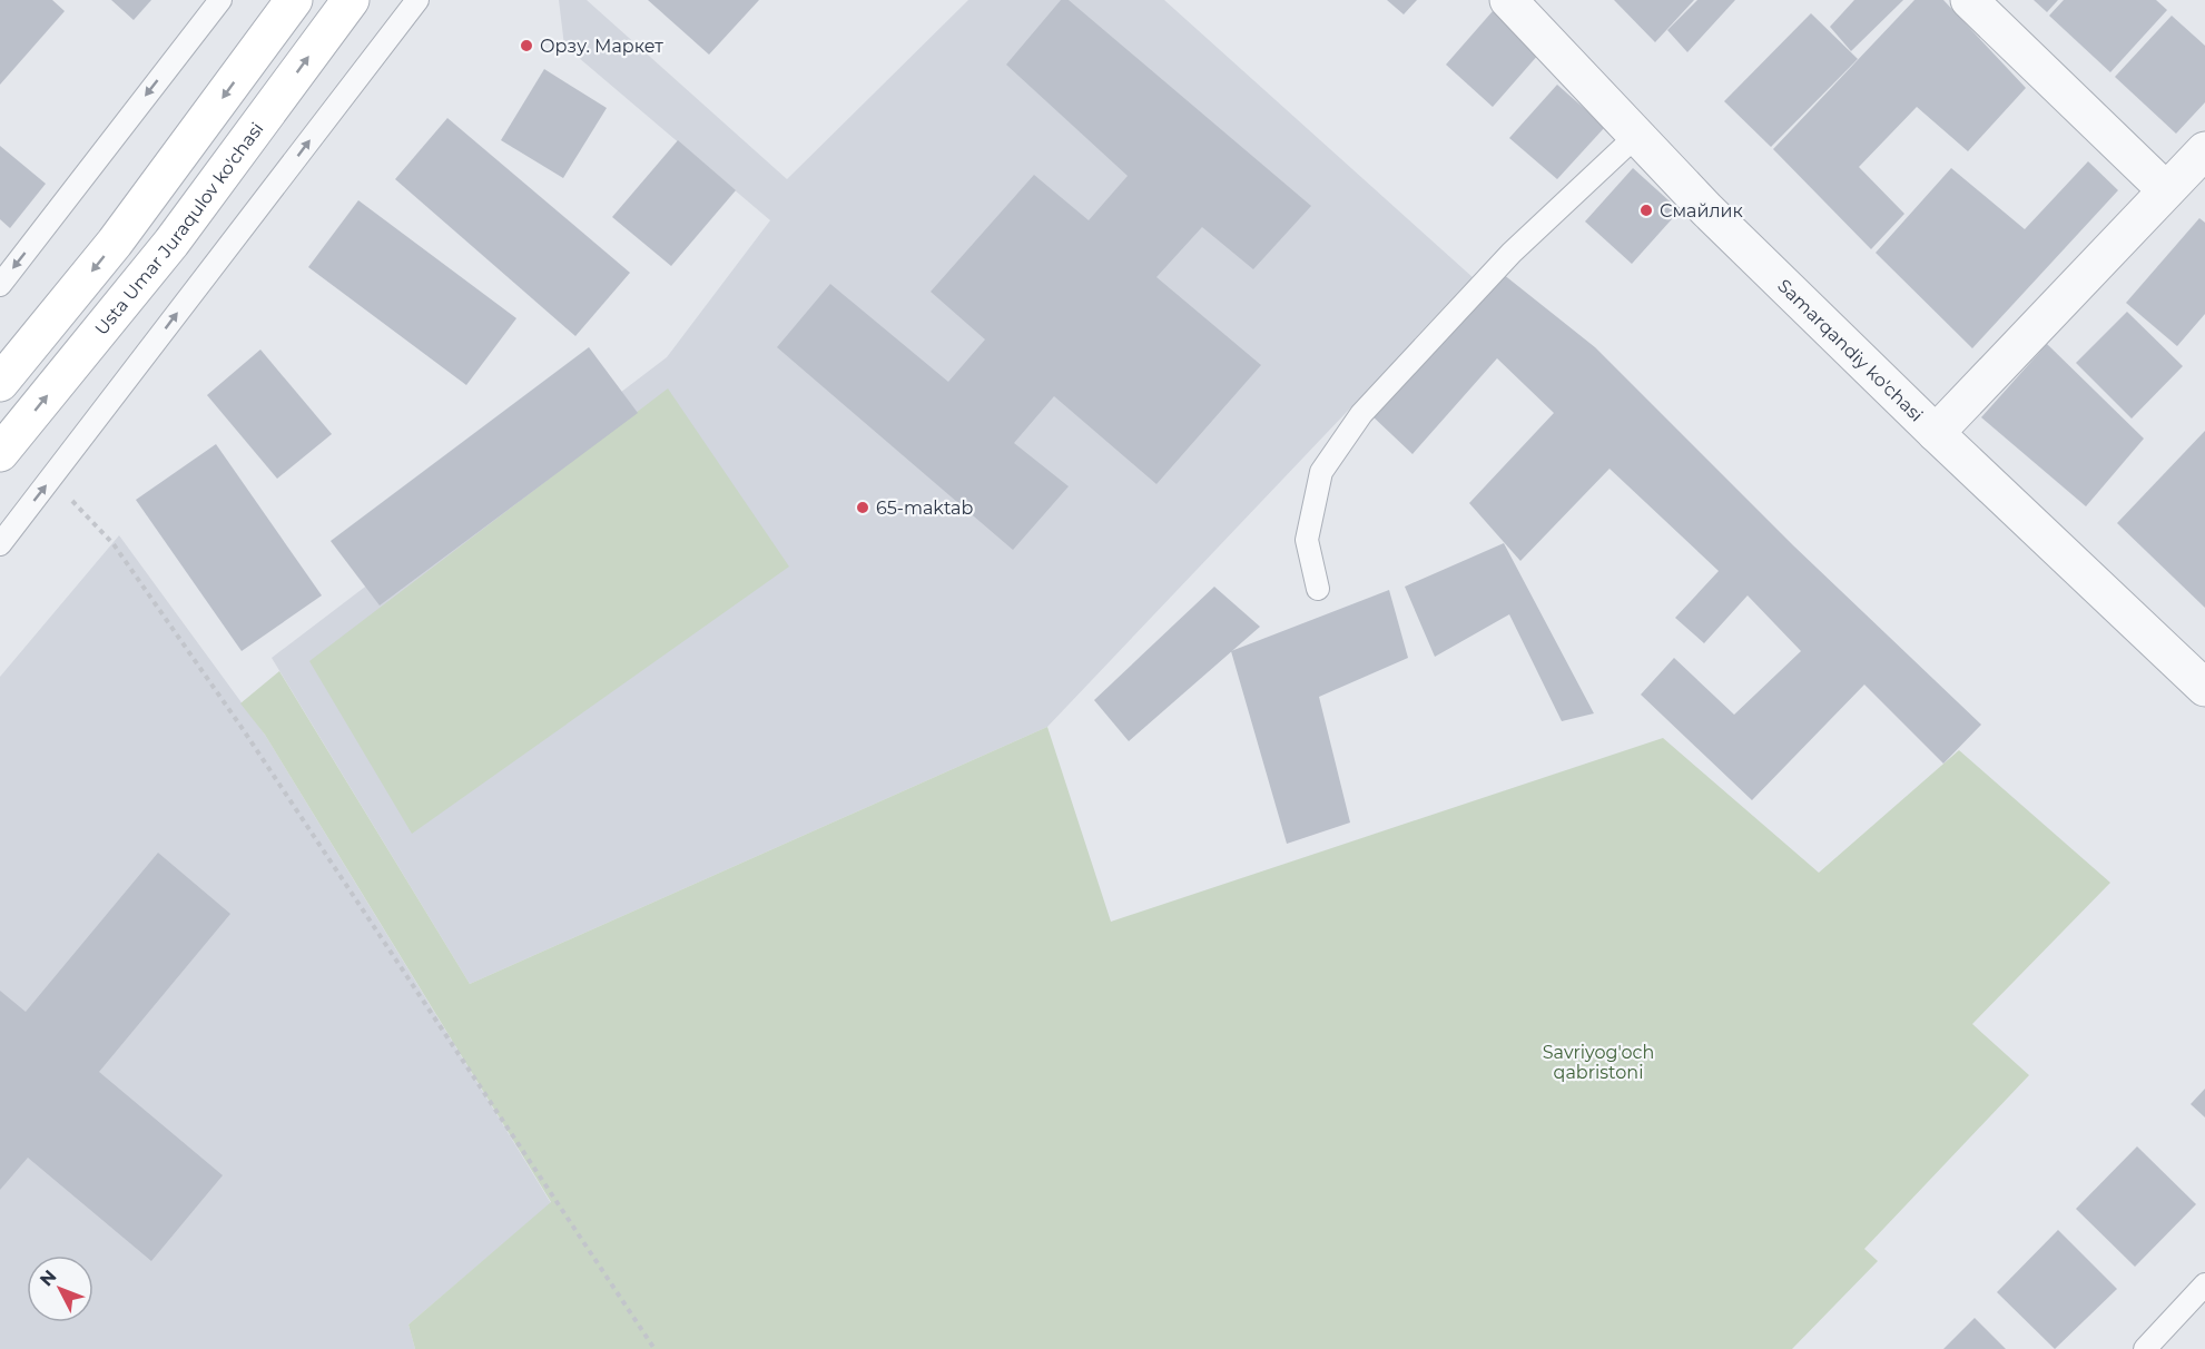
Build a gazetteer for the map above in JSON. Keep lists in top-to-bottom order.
{
  "streets": {
    "main road": ["Usta Umar Juraqulov ko'chasi"],
    "street": ["Samarqandiy ko'chasi"]
  },
  "parks": ["Savriyog'och qabristoni"],
  "places": ["Орзу. Маркет", "Смайлик", "65-maktab"],
  "north": "top left"
}
